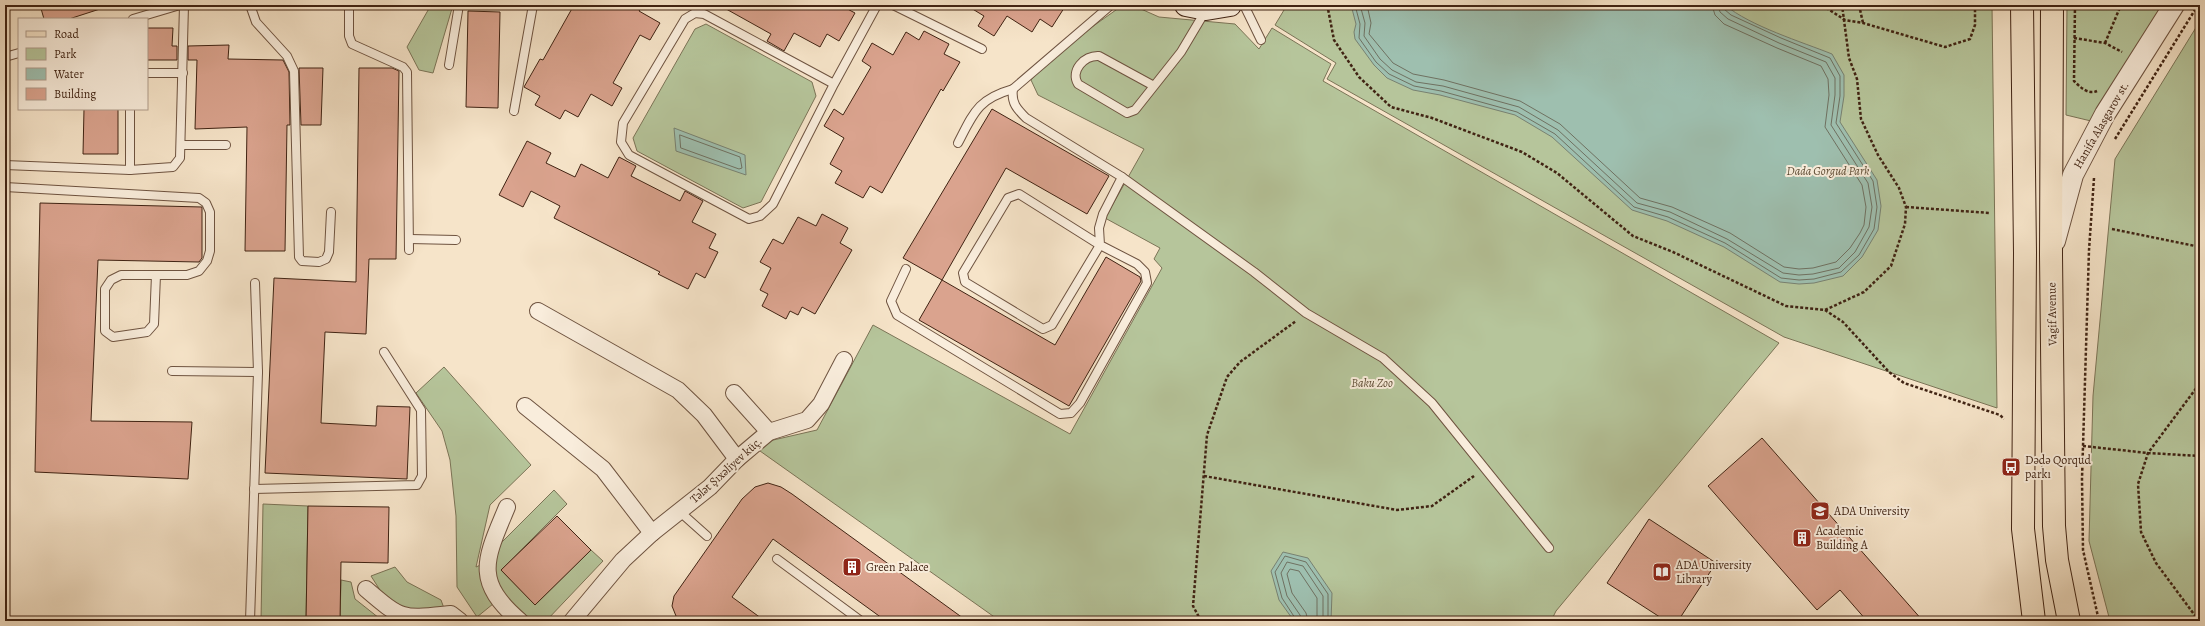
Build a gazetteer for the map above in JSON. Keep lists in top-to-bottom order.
{
  "streets": {
    "main road": ["Vagif Avenue"],
    "street": ["Hanifa Alasgarov st.", "Tələt Şıxəliyev küç."]
  },
  "crossings": [
    ["Hanifa Alasgarov st.", "Vagif Avenue"]
  ],
  "parks": ["Dada Gorgud Park", "Baku Zoo"],
  "places": {
    "bus stop": ["Dədə Qorqud parkı"],
    "school or university": ["ADA University"],
    "building": ["Academic Building A", "Green Palace"],
    "library": ["ADA University Library"]
  },
  "legend": [
    "Road",
    "Park",
    "Water",
    "Building"
  ]
}
